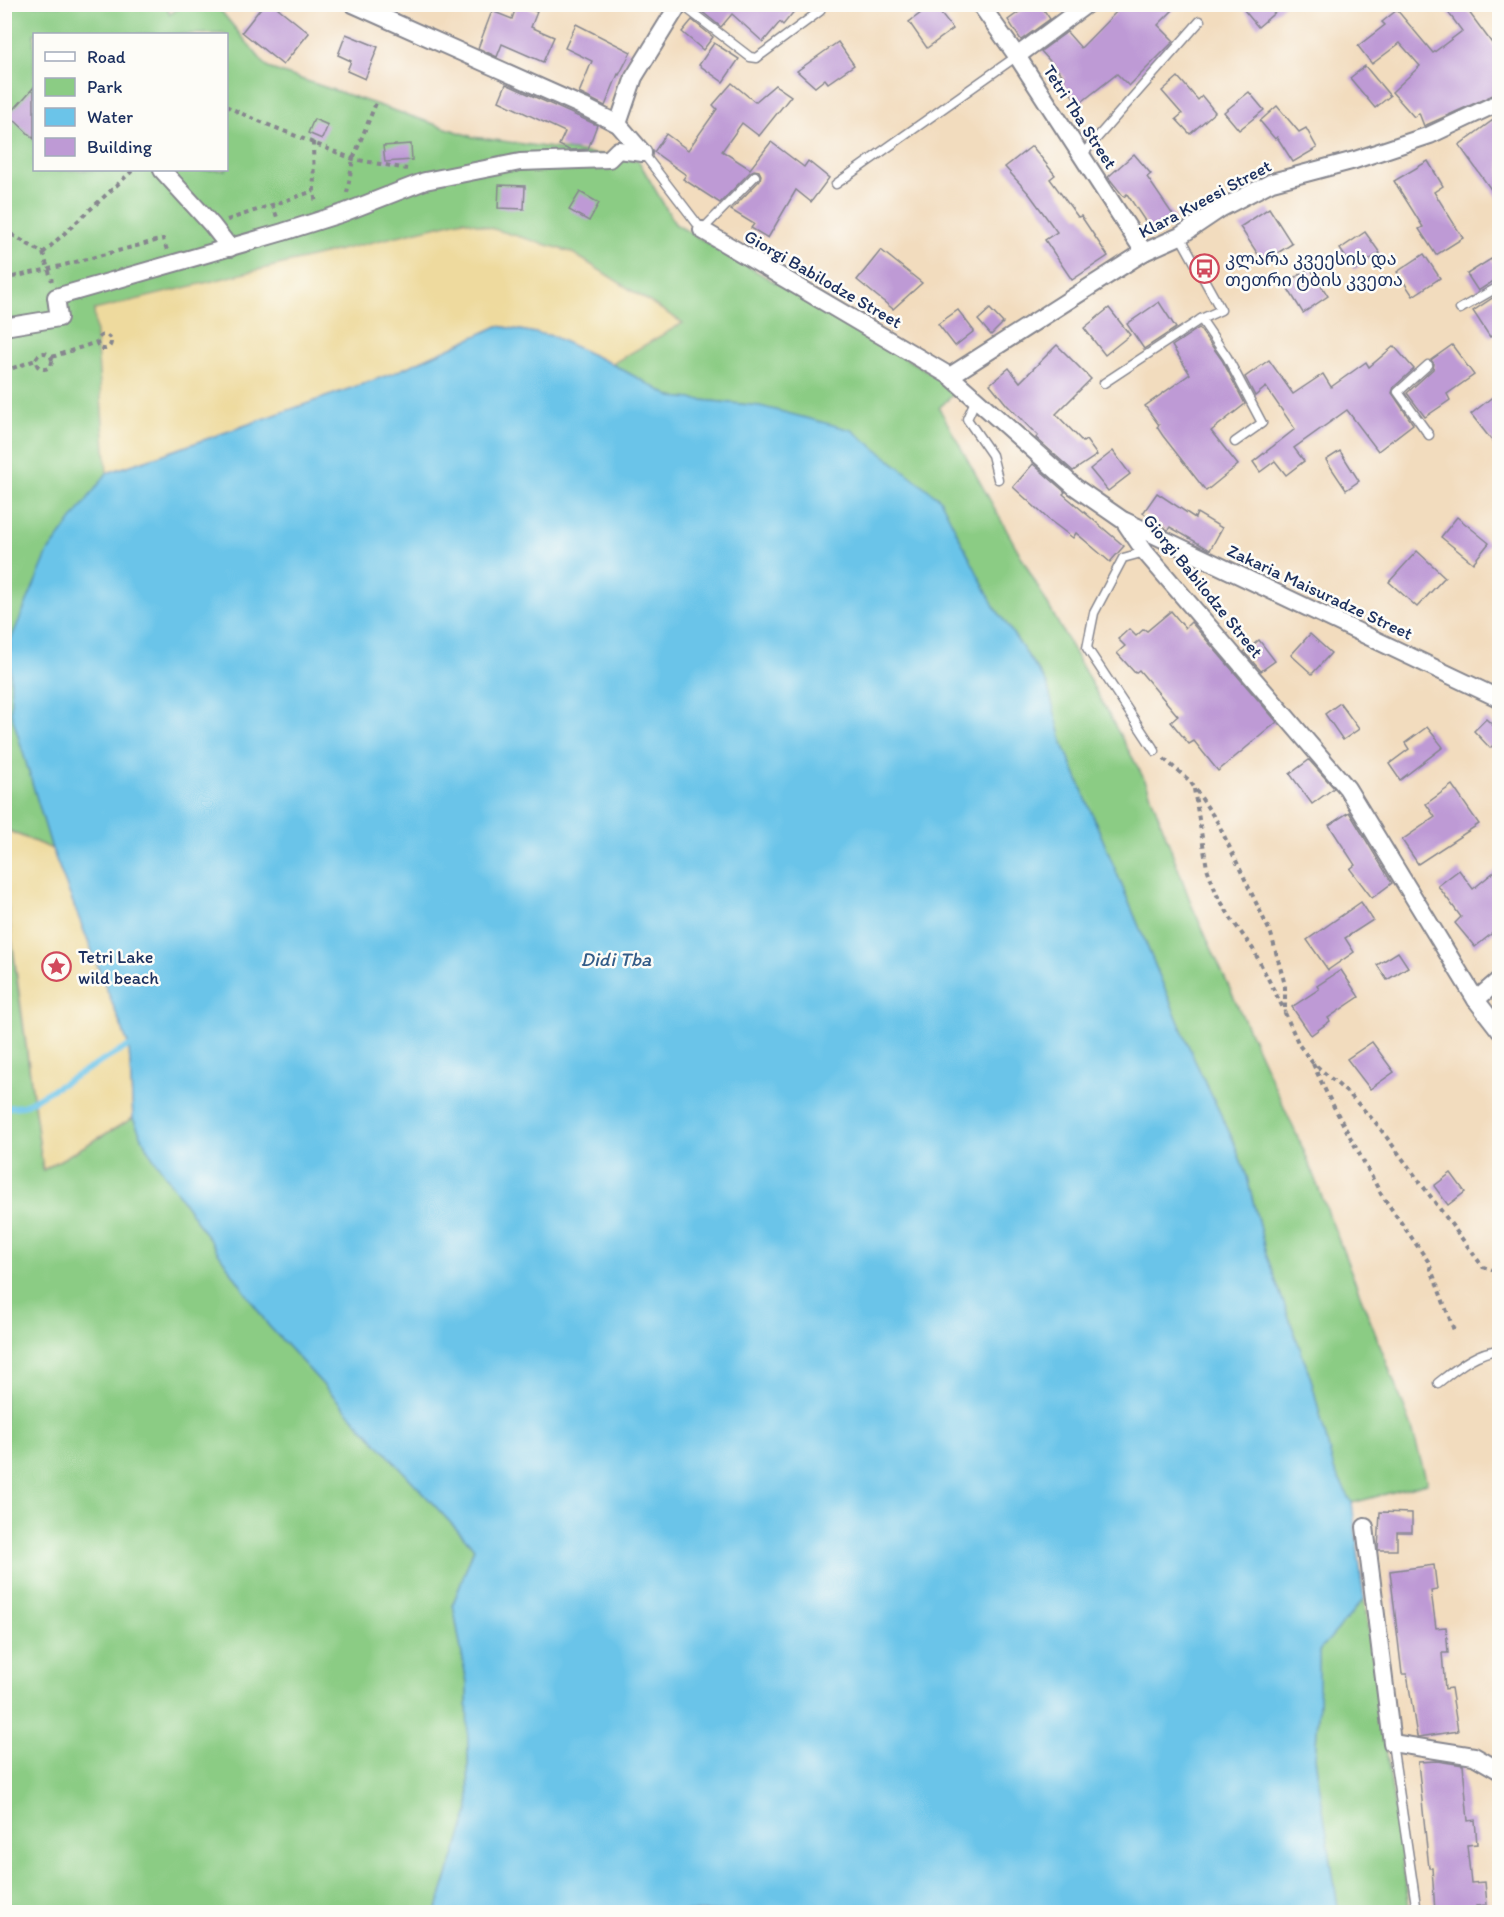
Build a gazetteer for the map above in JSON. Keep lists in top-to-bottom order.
{
  "streets": {
    "street": [
      "Tetri Tba Street",
      "Klara Kveesi Street",
      "Giorgi Babilodze Street",
      "Zakaria Maisuradze Street"
    ]
  },
  "crossings": [
    ["Tetri Tba Street", "Klara Kveesi Street"],
    ["Klara Kveesi Street", "Giorgi Babilodze Street"],
    ["Giorgi Babilodze Street", "Zakaria Maisuradze Street"]
  ],
  "water": ["Didi Tba"],
  "places": {
    "bus stop": ["კლარა კვეესის და თეთრი ტბის კვეთა"],
    "place": ["Tetri Lake wild beach"]
  },
  "legend": [
    "Road",
    "Park",
    "Water",
    "Building"
  ]
}
